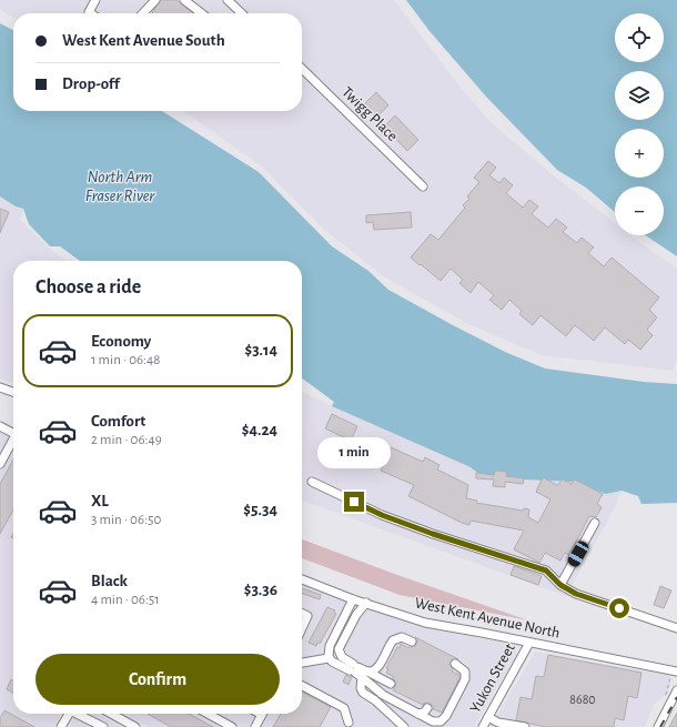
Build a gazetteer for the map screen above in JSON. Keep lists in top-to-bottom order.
{
  "streets": {
    "street": ["Twigg Place", "West Kent Avenue North", "Yukon Street"]
  },
  "crossings": [
    ["West Kent Avenue North", "Yukon Street"]
  ],
  "water": ["North Arm Fraser River"],
  "house_numbers": ["8680"],
  "page": {
    "map_buttons": ["+", "−"],
    "banner": ["West Kent Avenue South", "Drop-off"],
    "heading": "Choose a ride",
    "list": [
      {
        "name": "Economy",
        "note": "1 min · 06:48",
        "value": "$3.14"
      },
      {
        "name": "Comfort",
        "note": "2 min · 06:49",
        "value": "$4.24"
      },
      {
        "name": "XL",
        "note": "3 min · 06:50",
        "value": "$5.34"
      },
      {
        "name": "Black",
        "note": "4 min · 06:51",
        "value": "$3.36"
      }
    ],
    "bubble": "1 min",
    "buttons": "Confirm"
  }
}
